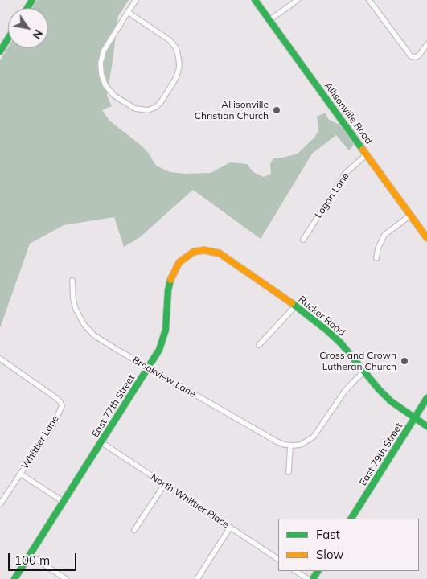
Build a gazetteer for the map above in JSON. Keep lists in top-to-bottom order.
{
  "streets": {
    "street": [
      "Allisonville Road",
      "Logan Lane",
      "Rucker Road",
      "Brookview Lane",
      "East 77th Street",
      "Whittier Lane",
      "East 79th Street",
      "North Whittier Place"
    ]
  },
  "crossings": [
    ["Allisonville Road", "Logan Lane"],
    ["Rucker Road", "East 77th Street"],
    ["Rucker Road", "East 79th Street"],
    ["Brookview Lane", "East 77th Street"],
    ["East 77th Street", "North Whittier Place"]
  ],
  "places": ["Allisonville Christian Church", "Cross and Crown Lutheran Church"],
  "legend": ["Fast", "Slow"],
  "scale_bar": "100 m",
  "north": "bottom right"
}
